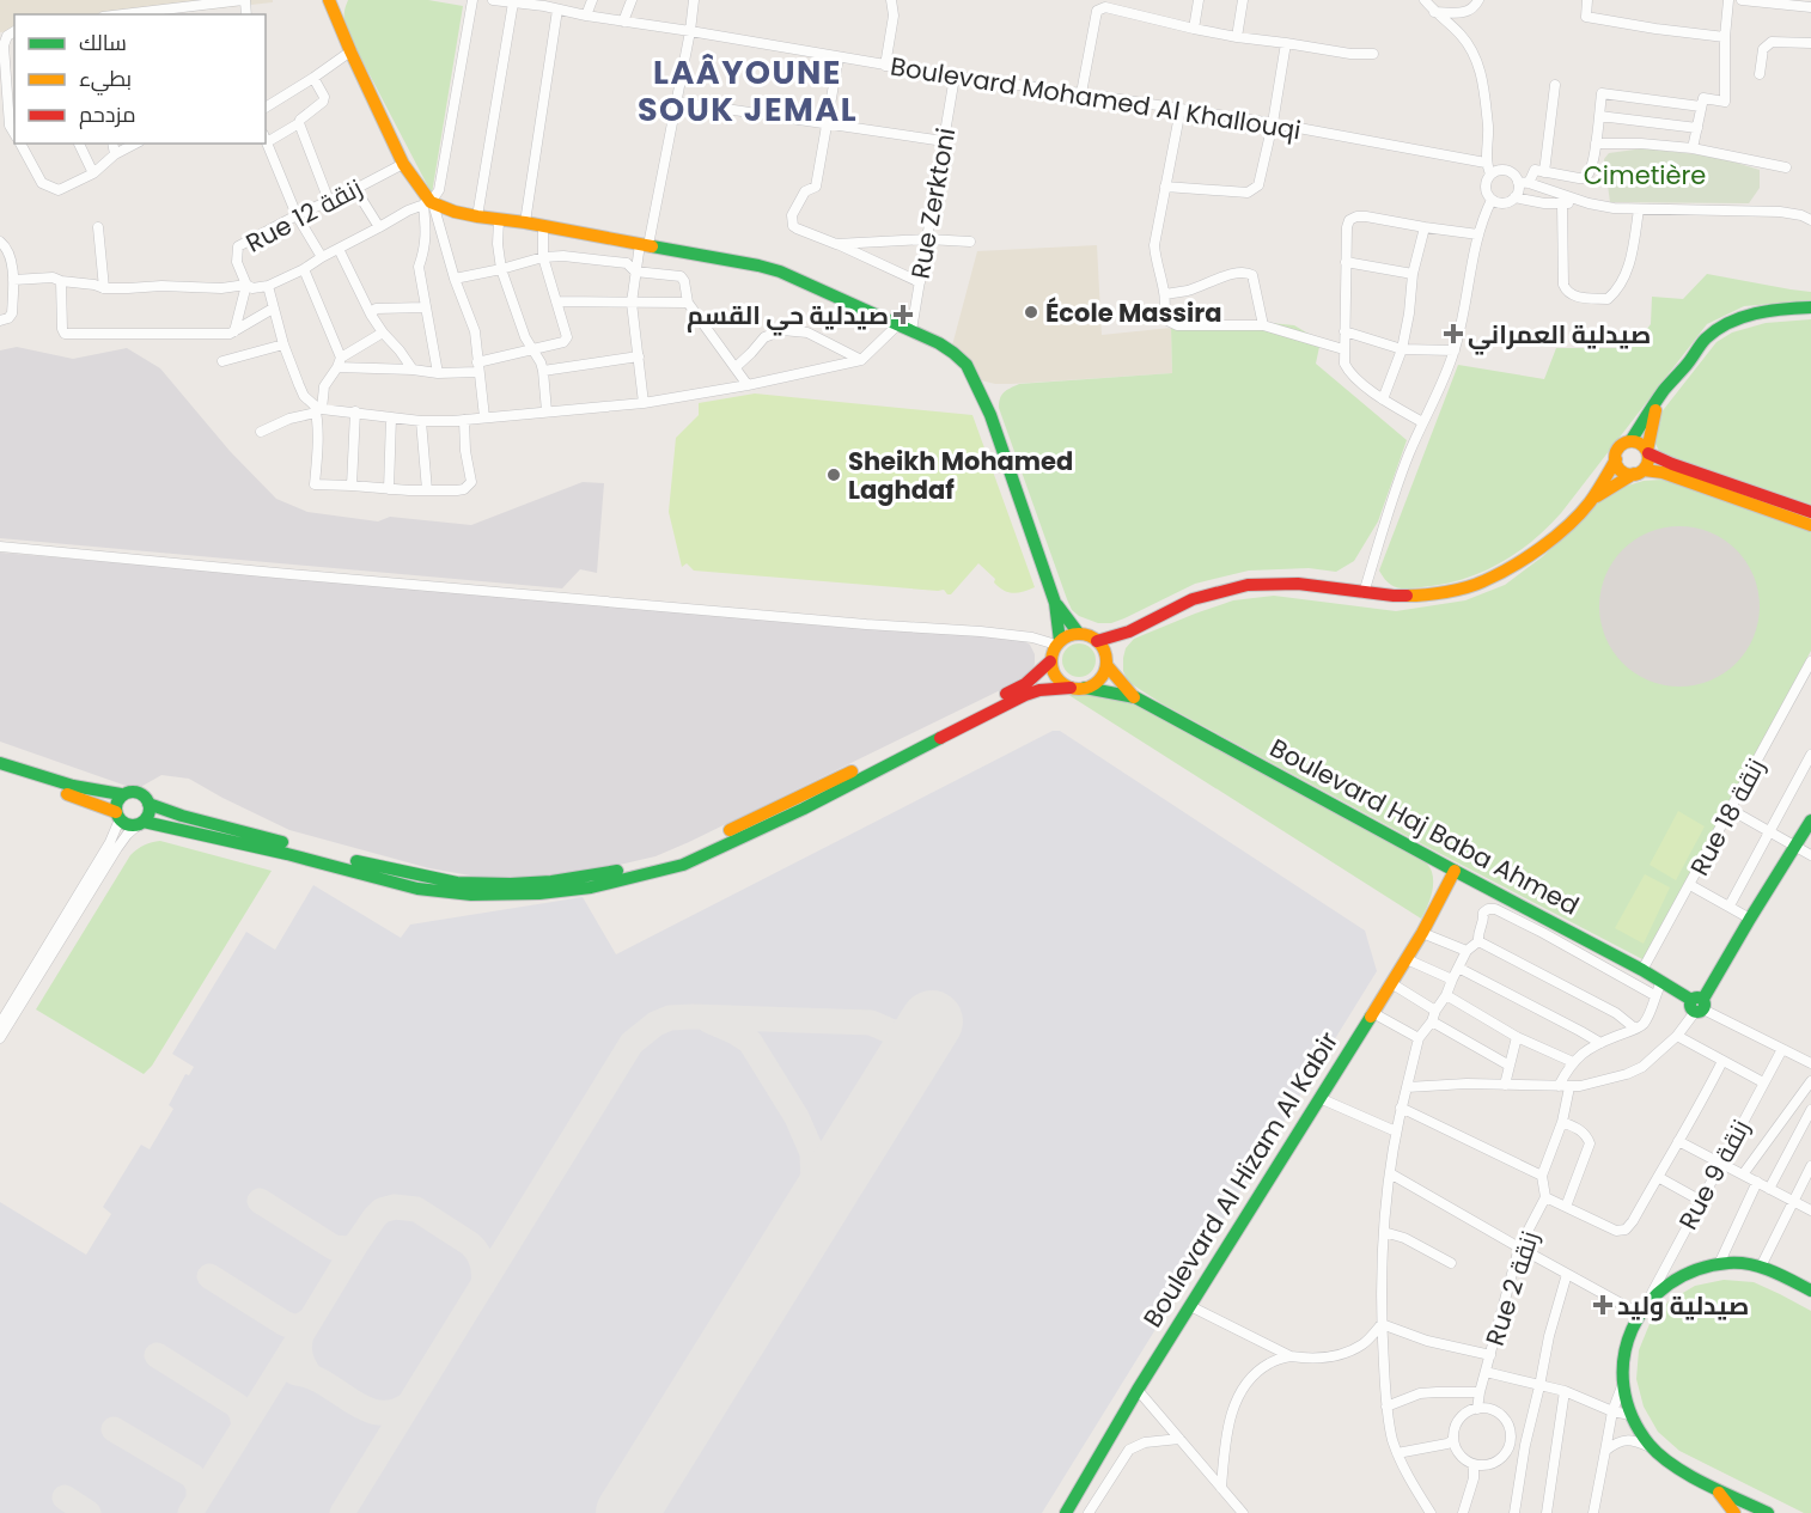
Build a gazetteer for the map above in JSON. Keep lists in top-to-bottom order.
{
  "streets": {
    "main road": ["Boulevard Haj Baba Ahmed", "Boulevard Al Hizam Al Kabir"],
    "street": [
      "Boulevard Mohamed Al Khallouqi",
      "Rue Zerktoni",
      "Rue 12 زنقة",
      "Rue 18 زنقة",
      "Rue 9 زنقة",
      "Rue 2 زنقة"
    ]
  },
  "crossings": [
    ["Boulevard Mohamed Al Khallouqi", "Rue Zerktoni"],
    ["Rue 18 زنقة", "Boulevard Haj Baba Ahmed"],
    ["Boulevard Haj Baba Ahmed", "Rue 9 زنقة"],
    ["Boulevard Haj Baba Ahmed", "Boulevard Al Hizam Al Kabir"]
  ],
  "districts": ["LAÂYOUNE SOUK JEMAL"],
  "parks": ["Cimetière"],
  "places": {
    "other": ["École Massira", "Sheikh Mohamed Laghdaf"],
    "health": ["صيدلية حي القسم", "صيدلية العمراني", "صيدلية وليد"]
  },
  "legend": ["سالك", "بطيء", "مزدحم"]
}
